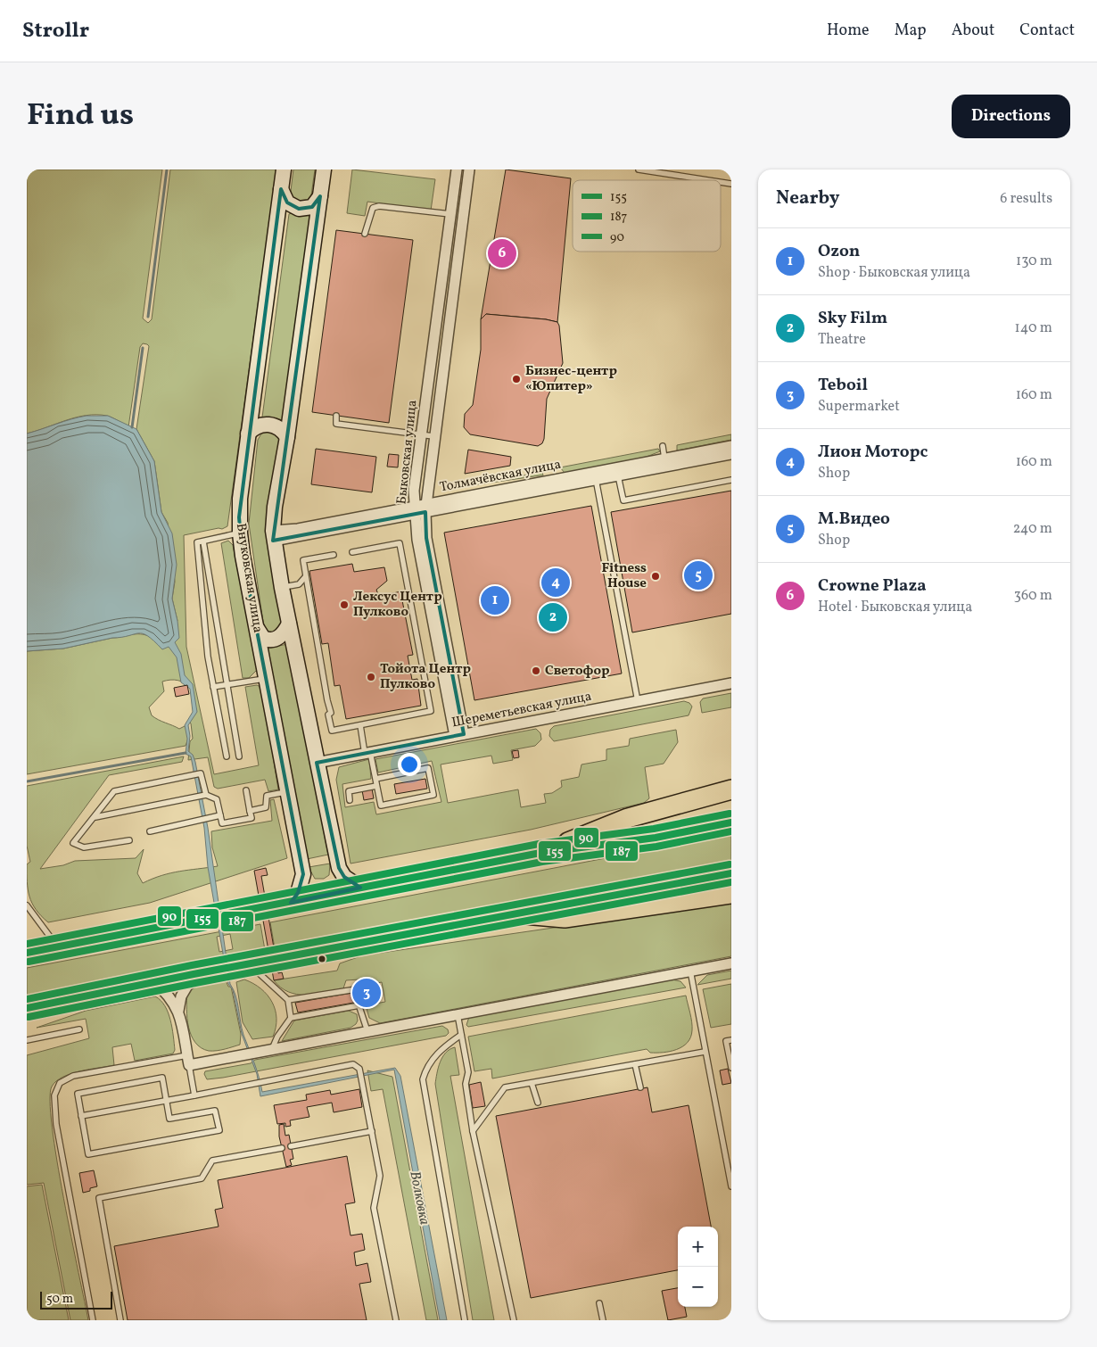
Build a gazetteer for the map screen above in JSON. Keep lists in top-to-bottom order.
{
  "streets": {
    "street": [
      "Быковская улица",
      "Толмачёвская улица",
      "Внуковская улица",
      "Шереметьевская улица"
    ]
  },
  "crossings": [
    ["Быковская улица", "Толмачёвская улица"],
    ["Быковская улица", "Шереметьевская улица"]
  ],
  "water": ["Волковка"],
  "places": [
    "Бизнес-центр «Юпитер»",
    "Fitness House",
    "Лексус Центр Пулково",
    "Светофор",
    "Тойота Центр Пулково"
  ],
  "lines": ["transit line 90", "transit line 155", "transit line 187"],
  "legend": ["155", "187", "90"],
  "scale_bar": "50 m",
  "page": {
    "header": "Strollr",
    "nav": [
      "Home",
      "Map",
      "About",
      "Contact"
    ],
    "title": "Find us",
    "buttons": "Directions",
    "heading": ["Nearby", "6 results"],
    "list": [
      {
        "mark": "1",
        "name": "Ozon",
        "note": "Shop · Быковская улица",
        "value": "130 m"
      },
      {
        "mark": "2",
        "name": "Sky Film",
        "note": "Theatre",
        "value": "140 m"
      },
      {
        "mark": "3",
        "name": "Teboil",
        "note": "Supermarket",
        "value": "160 m"
      },
      {
        "mark": "4",
        "name": "Лион Моторс",
        "note": "Shop",
        "value": "160 m"
      },
      {
        "mark": "5",
        "name": "М.Видео",
        "note": "Shop",
        "value": "240 m"
      },
      {
        "mark": "6",
        "name": "Crowne Plaza",
        "note": "Hotel · Быковская улица",
        "value": "360 m"
      }
    ],
    "pins": [
      "6",
      "5",
      "4",
      "1",
      "2",
      "3"
    ],
    "map_buttons": ["+", "−"],
    "scale": "50 m"
  }
}
